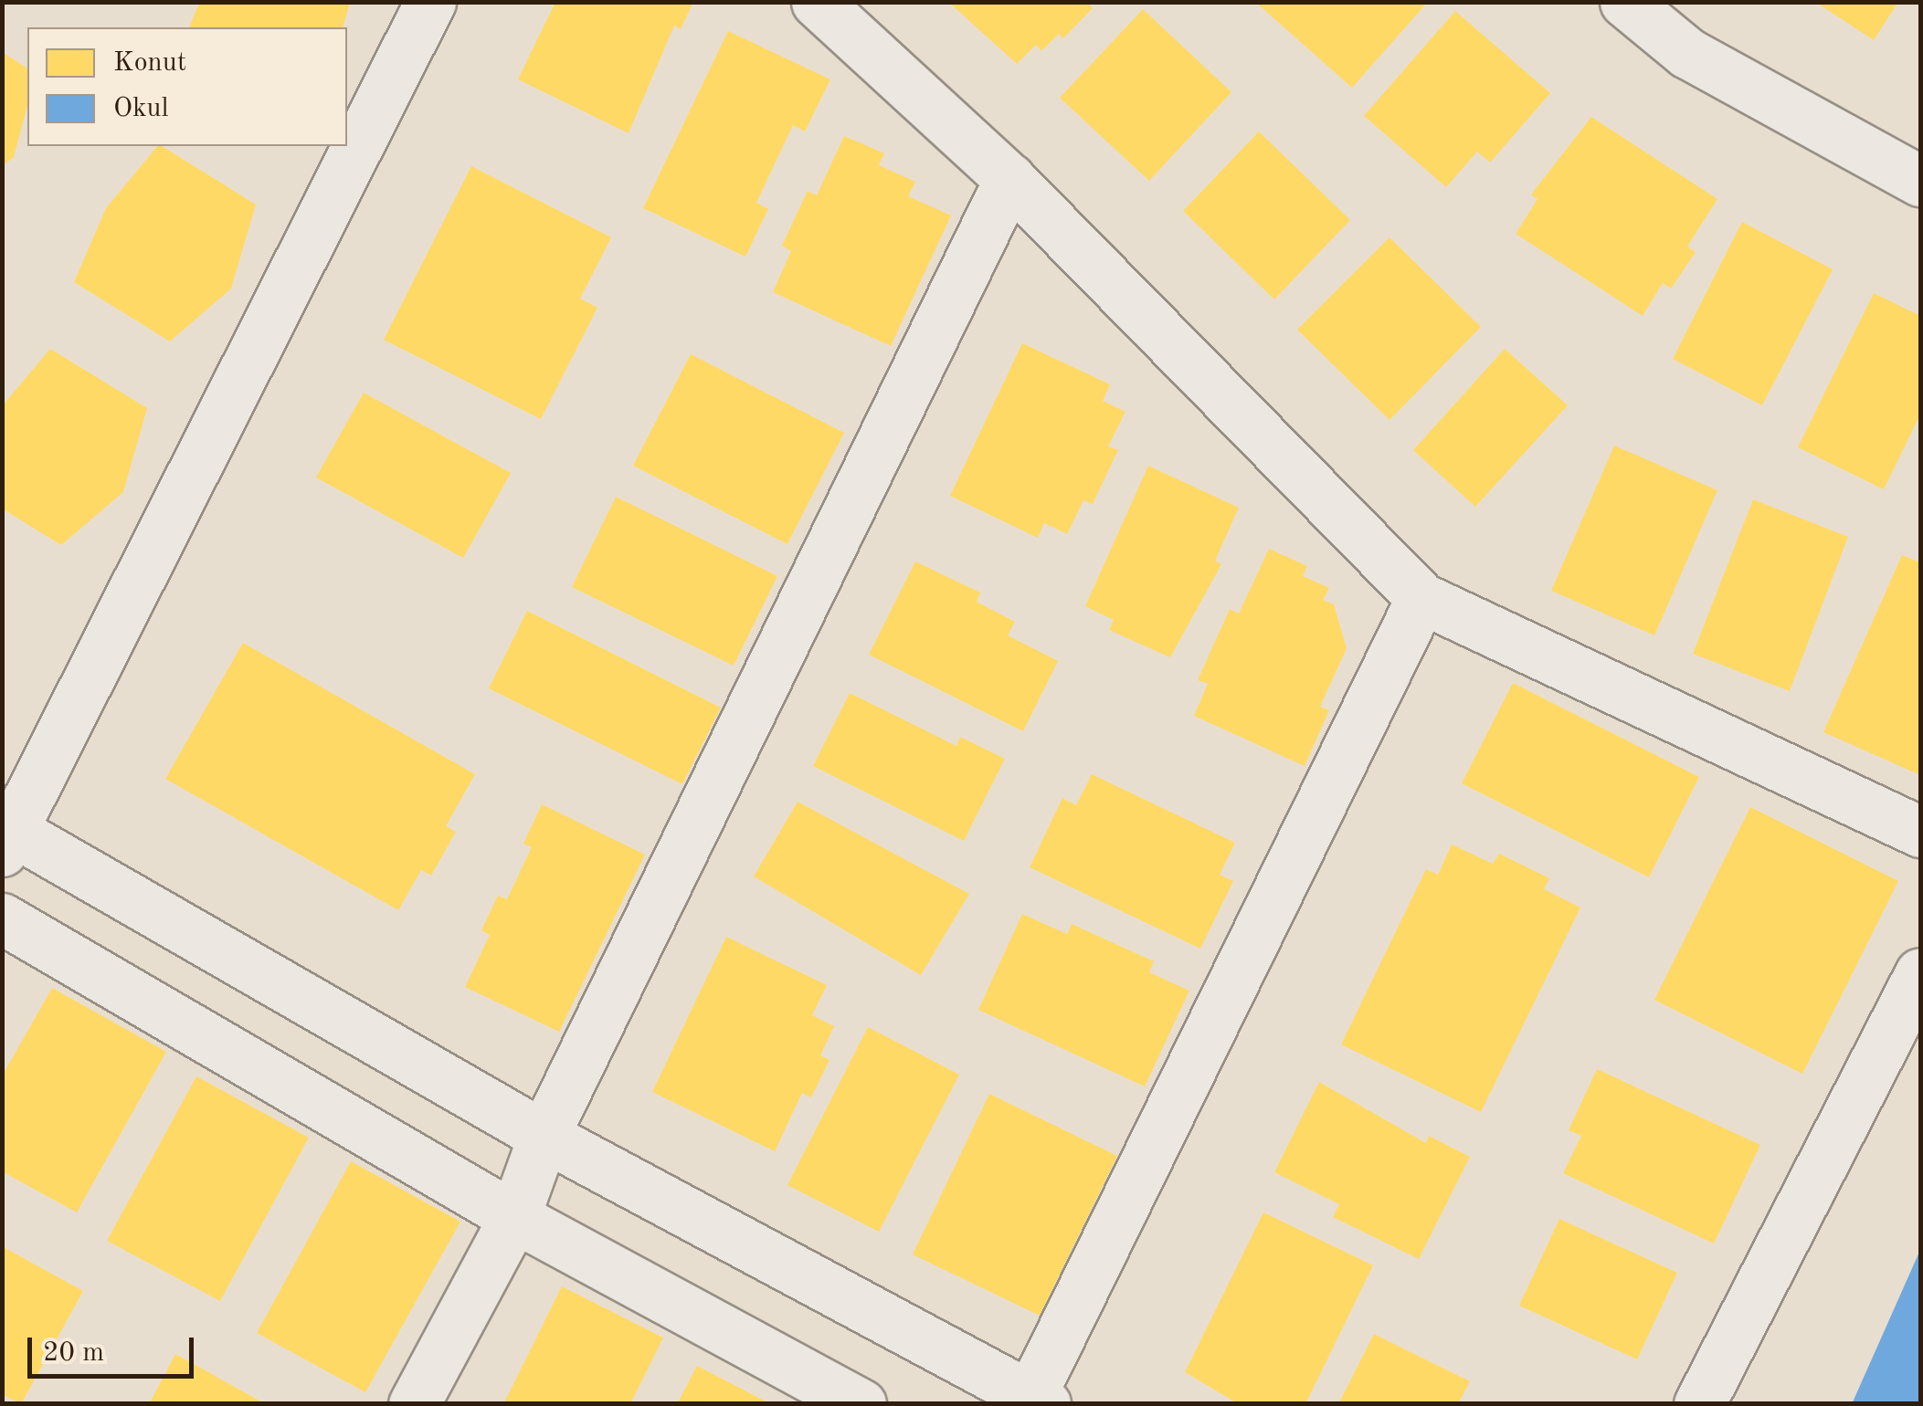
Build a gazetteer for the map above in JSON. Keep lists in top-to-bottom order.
{
  "legend": ["Konut", "Okul"],
  "scale_bar": "20 m"
}
